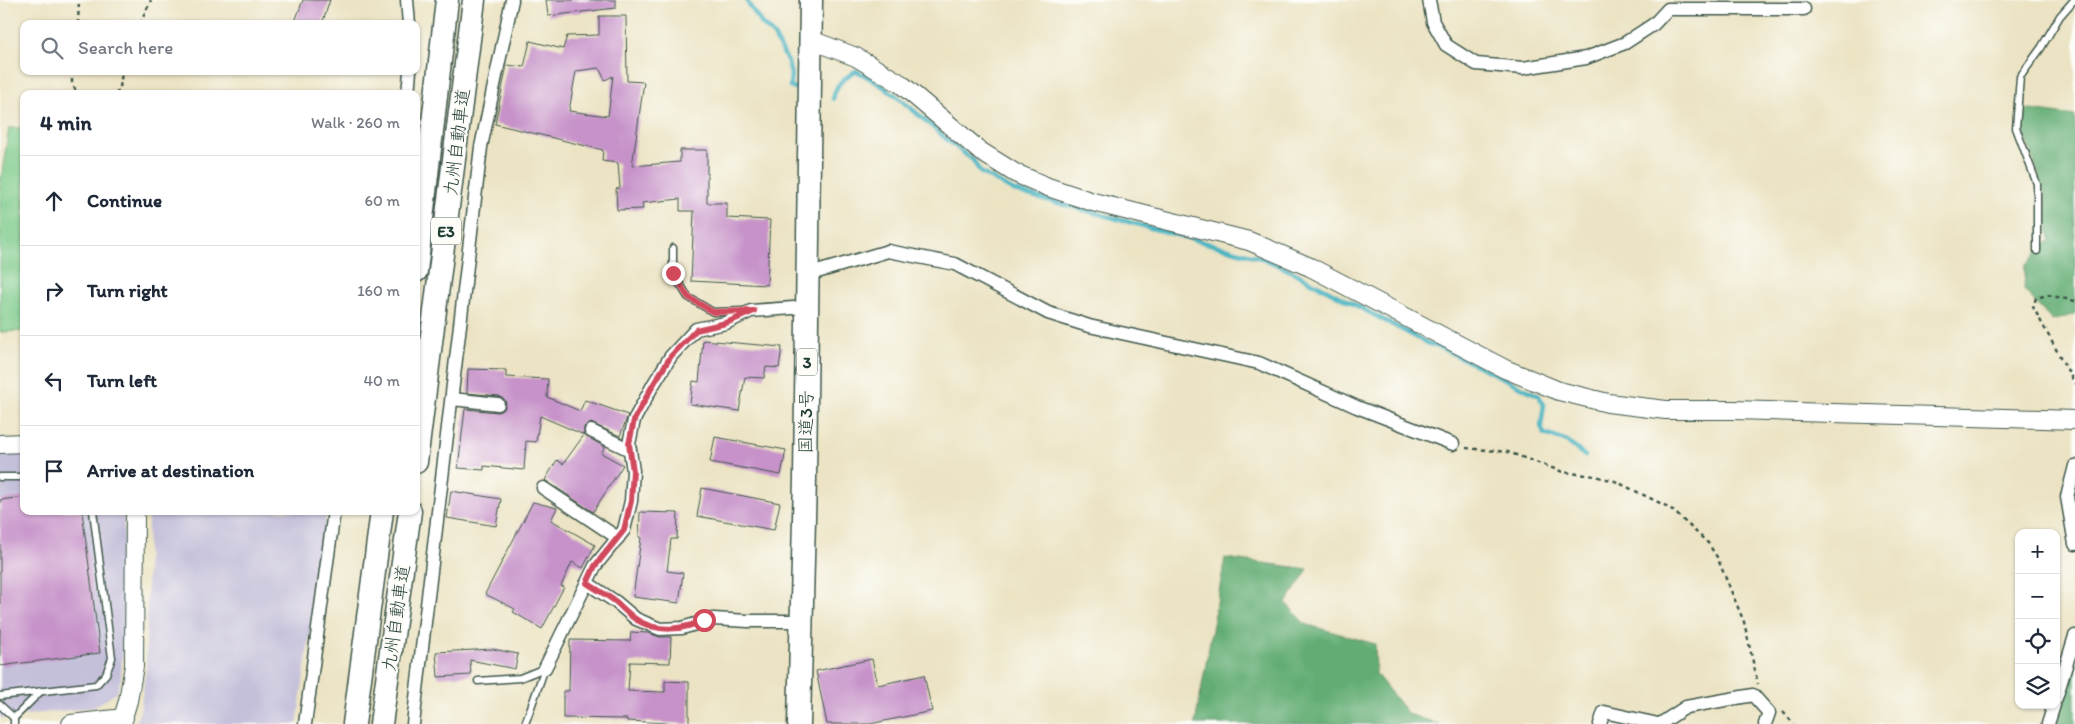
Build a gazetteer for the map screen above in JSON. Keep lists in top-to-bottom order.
{
  "streets": {
    "highway": [
      "九州自動車道",
      "E3",
      "3",
      "国道3号"
    ]
  },
  "page": {
    "search": "Search here",
    "heading": ["4 min", "Walk · 260 m"],
    "list": [
      ["Continue", "60 m"],
      ["Turn right", "160 m"],
      ["Turn left", "40 m"],
      "Arrive at destination"
    ],
    "map_buttons": ["+", "−"]
  }
}
